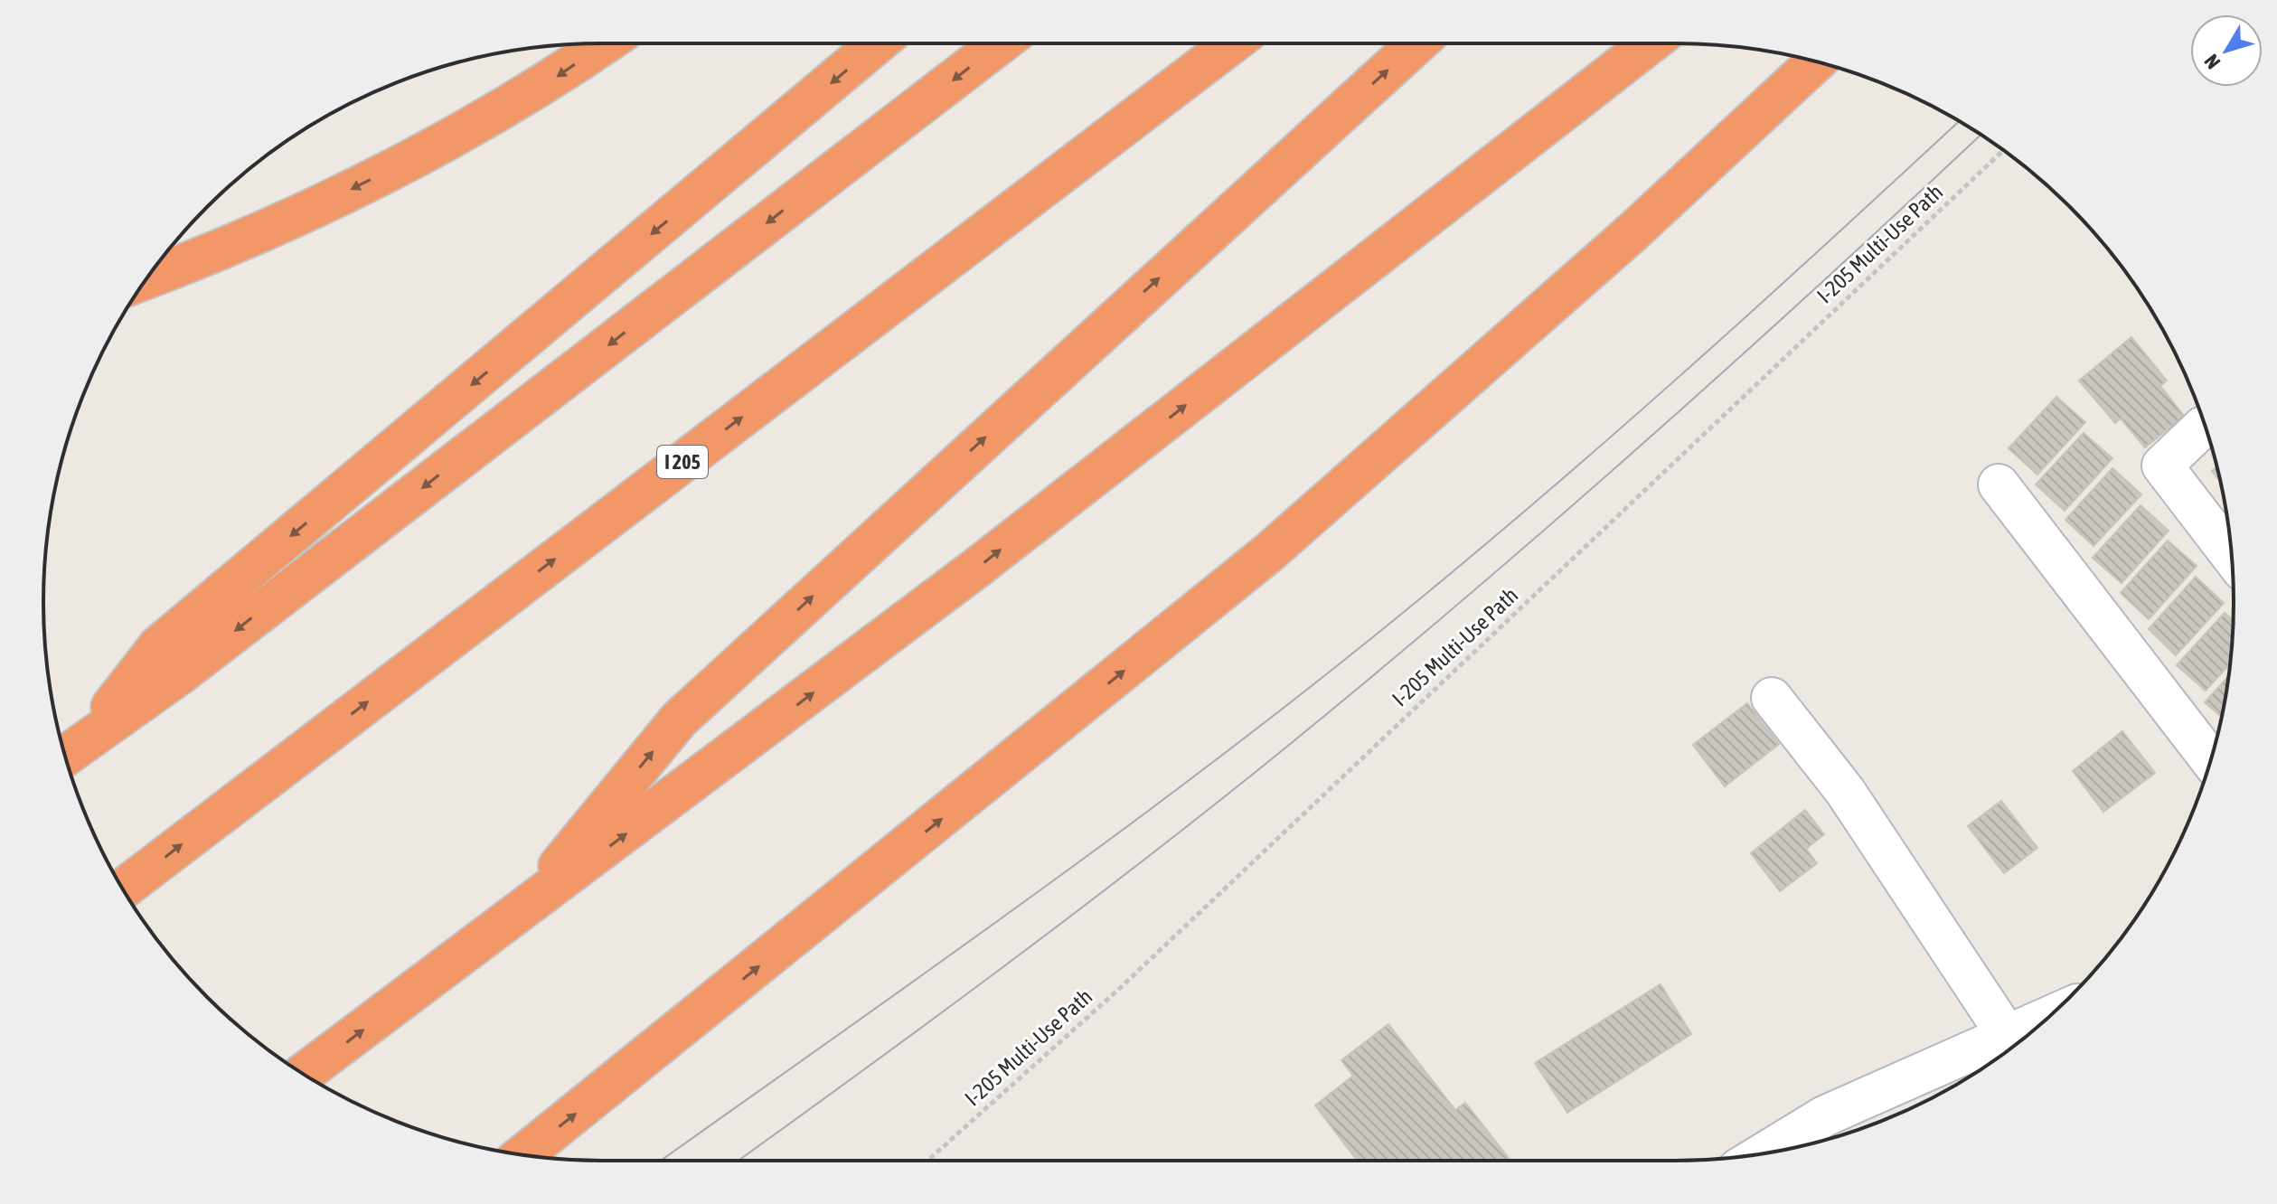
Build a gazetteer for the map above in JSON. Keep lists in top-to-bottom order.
{
  "streets": {
    "highway": ["I 205"],
    "path": ["I-205 Multi-Use Path"]
  },
  "north": "bottom left"
}
